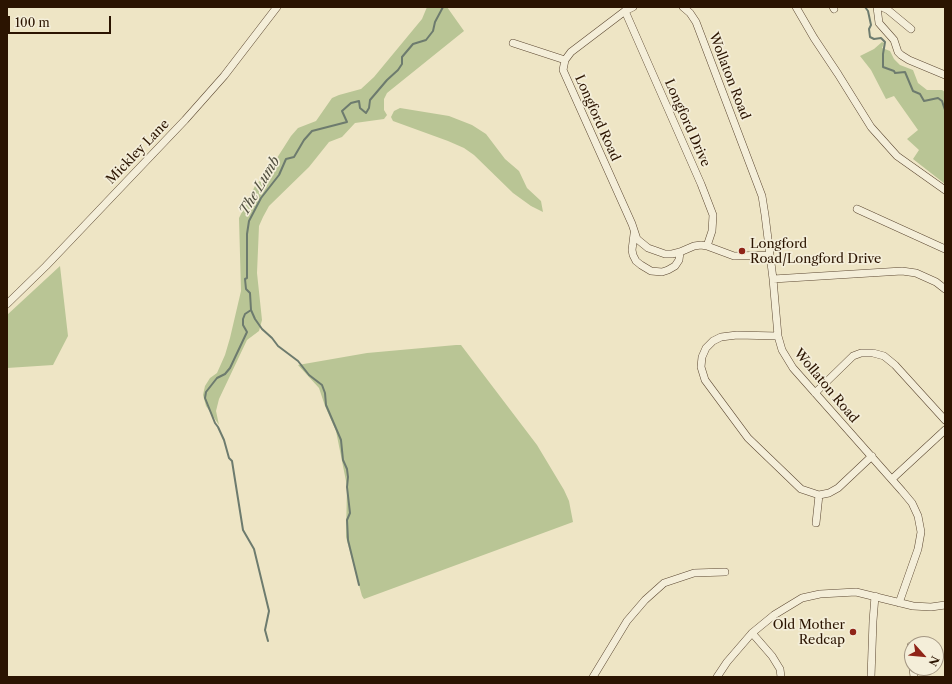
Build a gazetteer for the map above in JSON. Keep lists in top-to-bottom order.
{
  "streets": {
    "street": [
      "Wollaton Road",
      "Longford Road",
      "Longford Drive",
      "Mickley Lane"
    ]
  },
  "crossings": [
    ["Wollaton Road", "Longford Road"],
    ["Longford Road", "Longford Drive"]
  ],
  "water": ["The Lumb"],
  "places": ["Longford Road/Longford Drive", "Old Mother Redcap"],
  "scale_bar": "100 m",
  "north": "bottom right"
}
